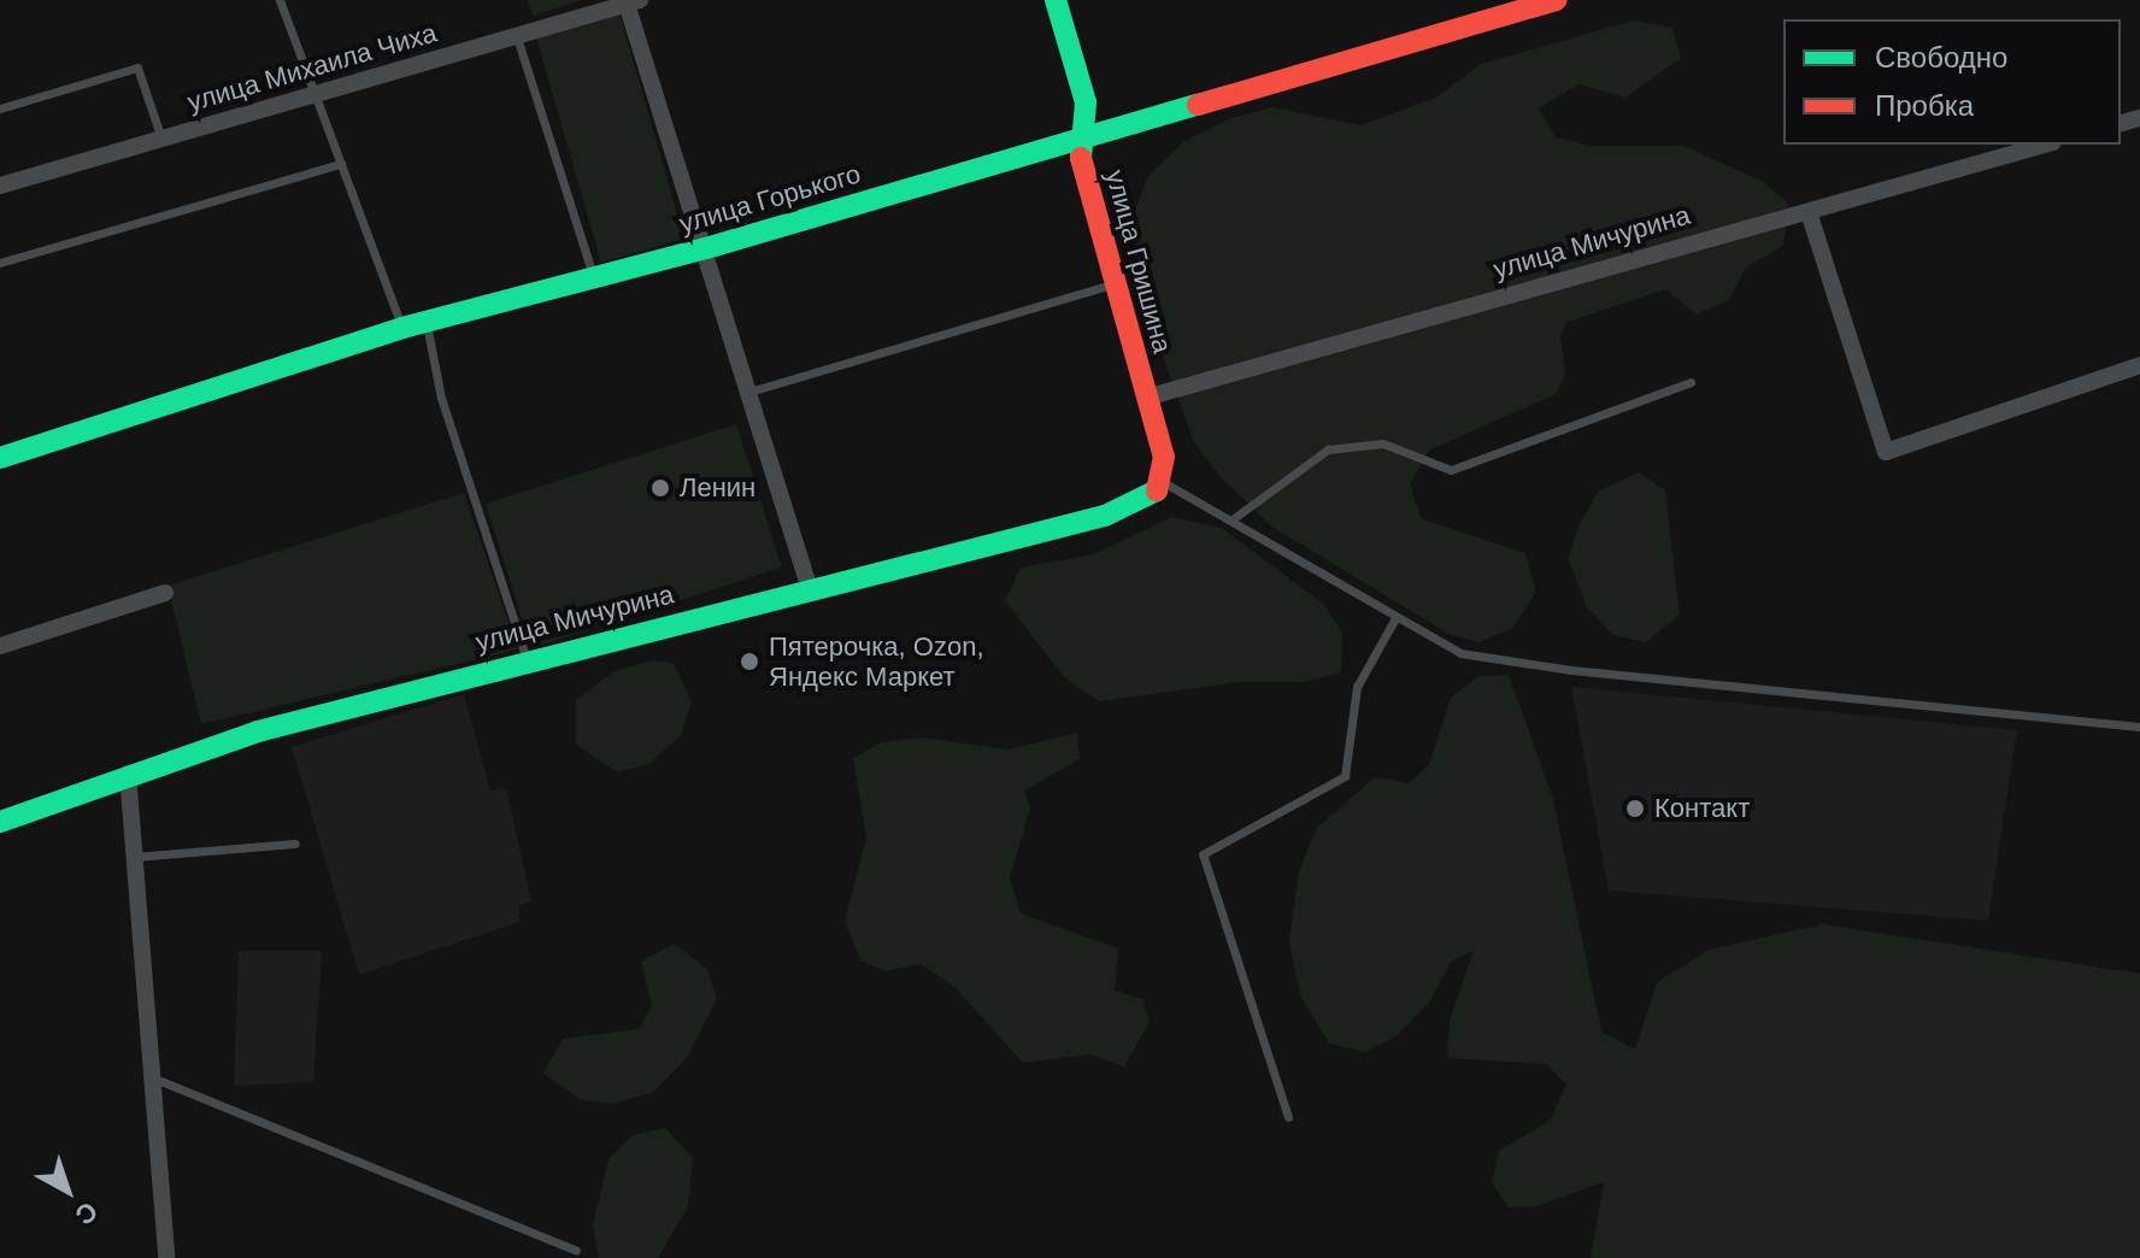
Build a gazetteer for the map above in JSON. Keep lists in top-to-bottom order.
{
  "streets": {
    "street": [
      "улица Михаила Чиха",
      "улица Горького",
      "улица Мичурина",
      "улица Гришина"
    ]
  },
  "crossings": [
    ["улица Горького", "улица Гришина"],
    ["улица Мичурина", "улица Гришина"]
  ],
  "places": ["Ленин", "Пятерочка, Ozon, Яндекс Маркет", "Контакт"],
  "legend": ["Свободно", "Пробка"],
  "north": "bottom right"
}
